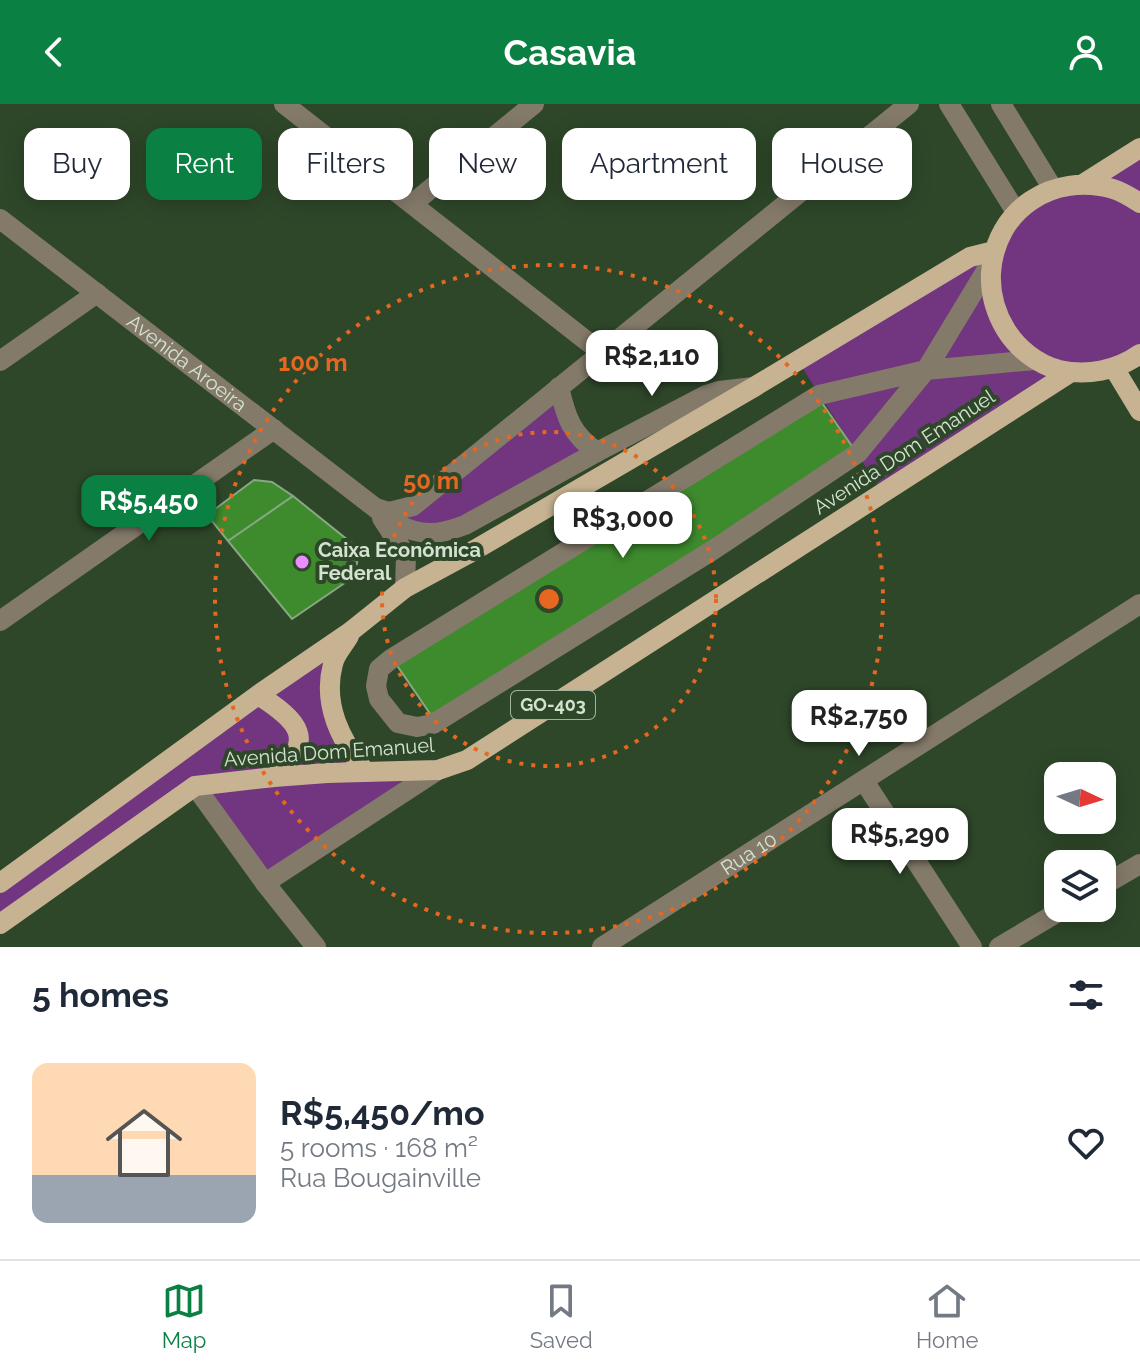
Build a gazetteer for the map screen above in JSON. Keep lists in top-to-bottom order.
{
  "streets": {
    "main road": ["Avenida Dom Emanuel", "GO-403"],
    "street": ["Avenida Aroeira", "Rua 10"]
  },
  "crossings": [
    ["Avenida Dom Emanuel", "GO-403"]
  ],
  "places": ["Caixa Econômica Federal"],
  "north": "right",
  "page": {
    "header": "Casavia",
    "chip": [
      "Buy",
      "Rent",
      "Filters",
      "New",
      "Apartment",
      "House"
    ],
    "price": [
      "R$2,110",
      "R$5,450",
      "R$3,000",
      "R$2,750",
      "R$5,290"
    ],
    "heading": "5 homes",
    "list": [
      {
        "name": "R$5,450/mo",
        "note": "5 rooms · 168 m² · Rua Bougainville"
      }
    ],
    "tabs": ["Map", "Saved", "Home"]
  },
  "rings": ["100 m", "50 m"]
}
